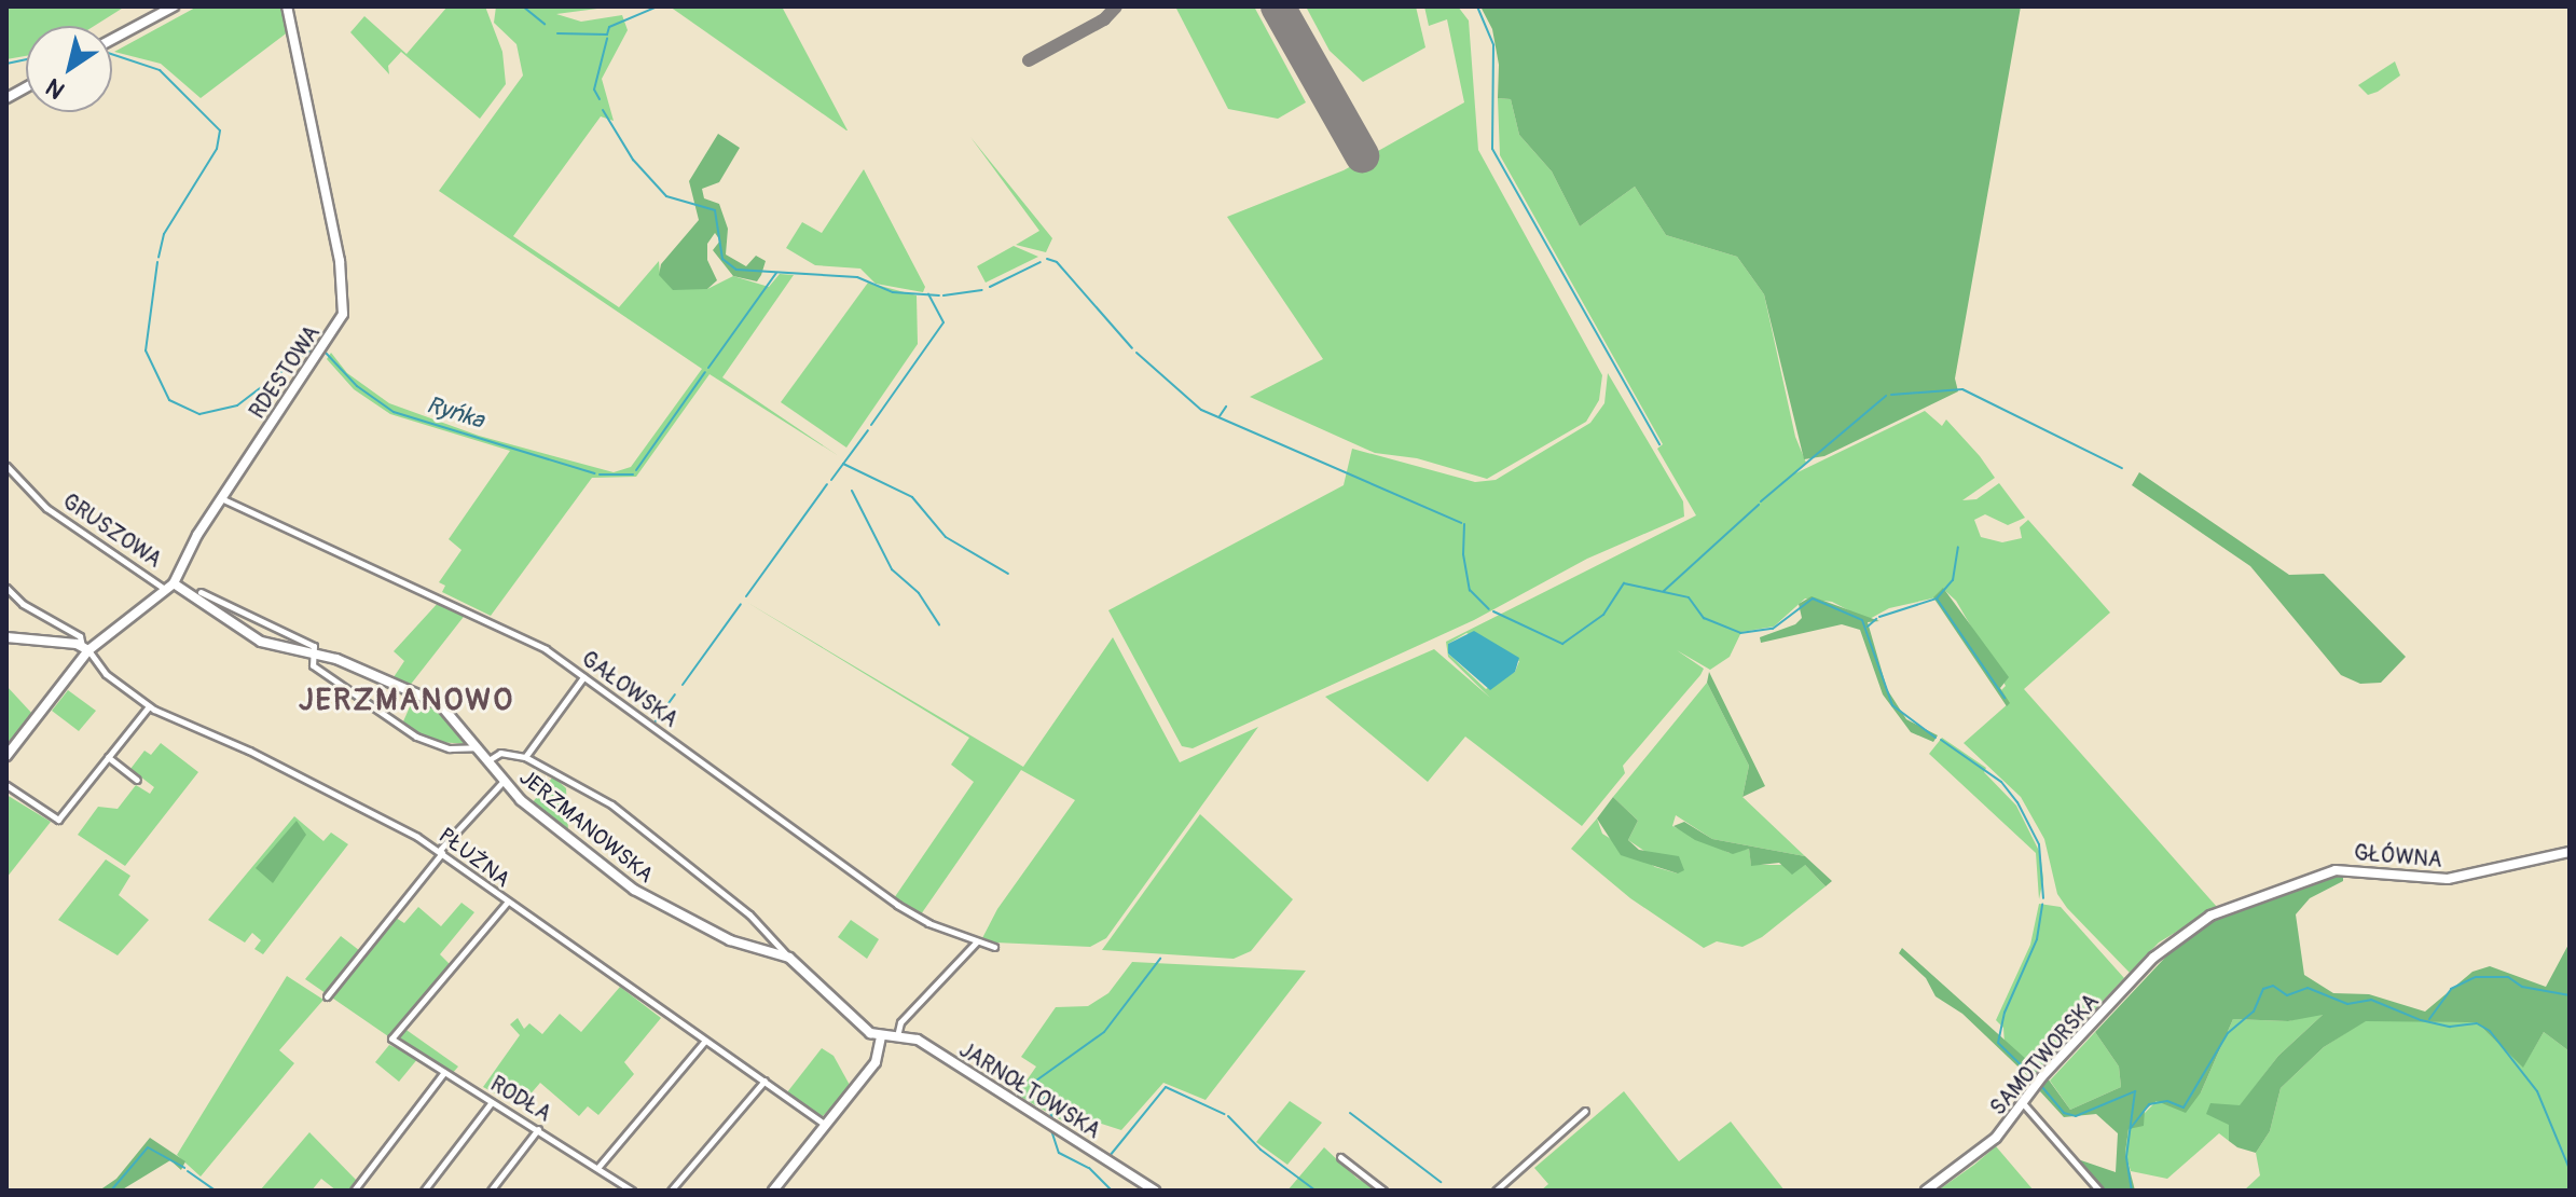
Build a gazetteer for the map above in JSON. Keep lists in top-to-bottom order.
{
  "streets": {
    "street": [
      "RDESTOWA",
      "GRUSZOWA",
      "GAŁOWSKA",
      "JERZMANOWSKA",
      "GŁÓWNA",
      "PŁUŻNA",
      "SAMOTWORSKA",
      "JARNOŁTOWSKA",
      "RODŁA"
    ]
  },
  "crossings": [
    ["RDESTOWA", "GAŁOWSKA"],
    ["RDESTOWA", "JERZMANOWSKA"],
    ["JERZMANOWSKA", "JARNOŁTOWSKA"],
    ["GŁÓWNA", "SAMOTWORSKA"],
    ["PŁUŻNA", "RODŁA"]
  ],
  "districts": ["JERZMANOWO"],
  "water": ["Ryńka"],
  "north": "bottom left"
}
